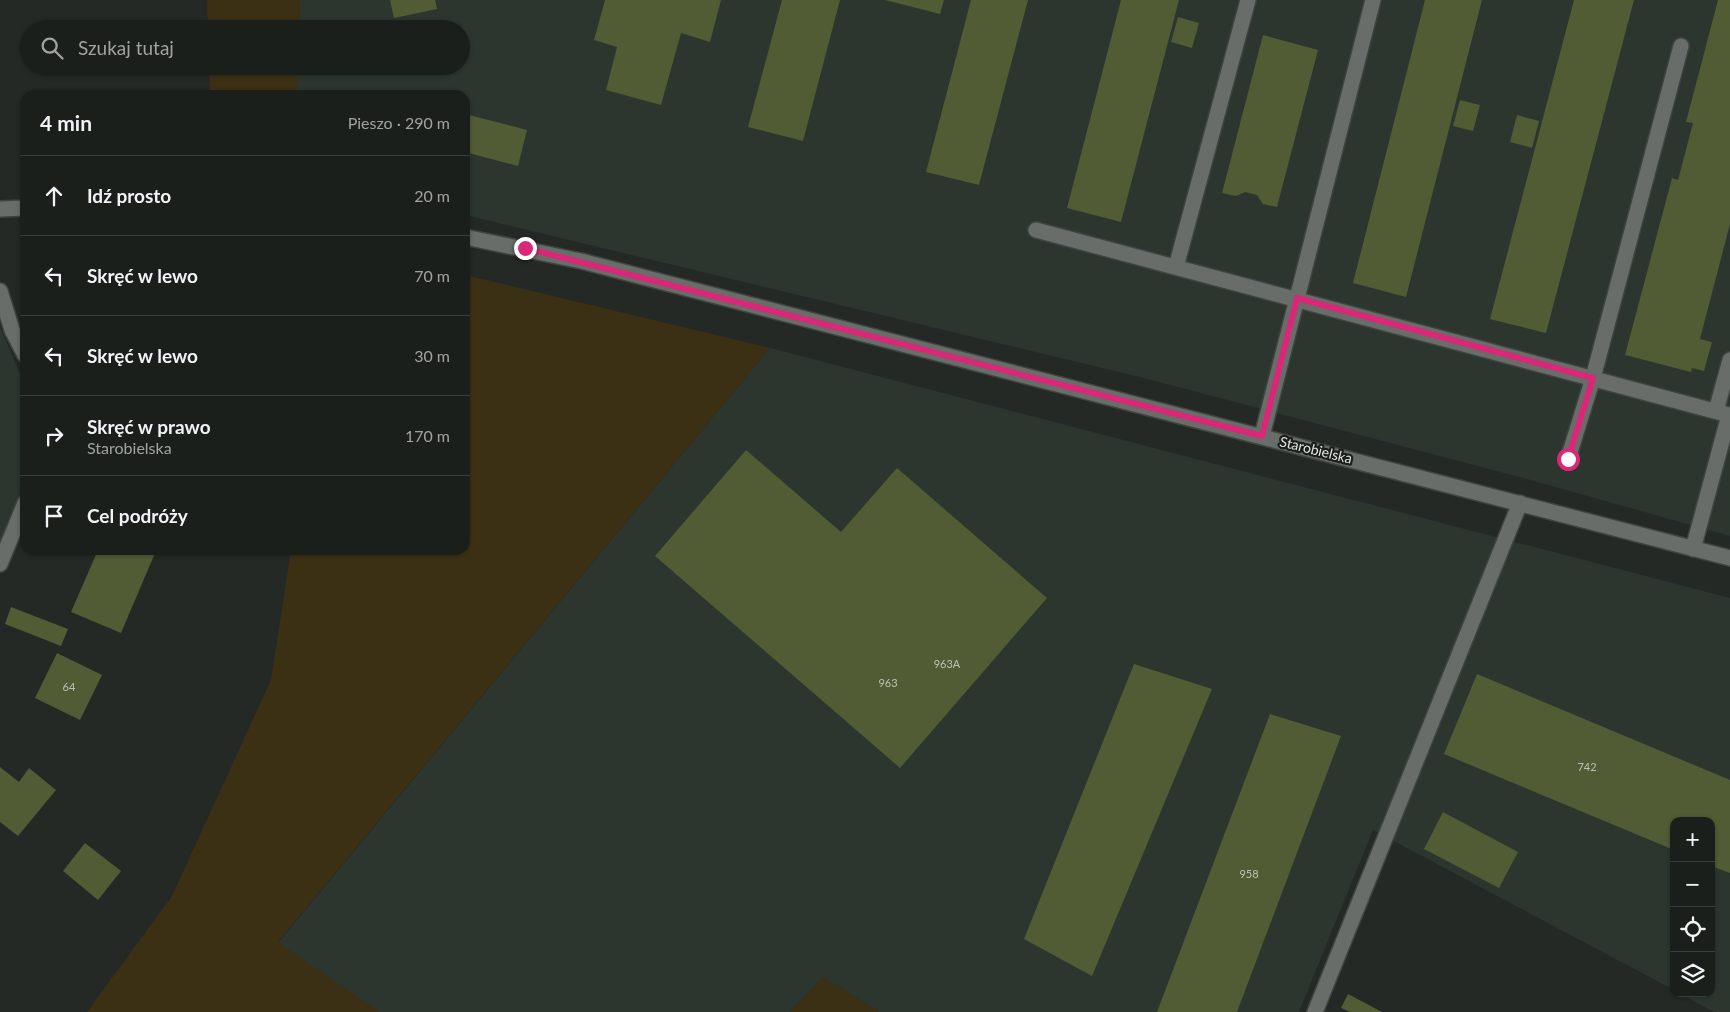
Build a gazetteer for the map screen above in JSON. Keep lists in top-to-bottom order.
{
  "streets": {
    "street": ["Starobielska"]
  },
  "house_numbers": [
    "963A",
    "963",
    "64",
    "742",
    "958"
  ],
  "page": {
    "search": "Szukaj tutaj",
    "heading": ["4 min", "Pieszo · 290 m"],
    "list": [
      ["Idź prosto", "20 m"],
      ["Skręć w lewo", "70 m"],
      ["Skręć w lewo", "30 m"],
      ["Skręć w prawo", "Starobielska", "170 m"],
      "Cel podróży"
    ],
    "map_buttons": ["+", "−"]
  }
}
